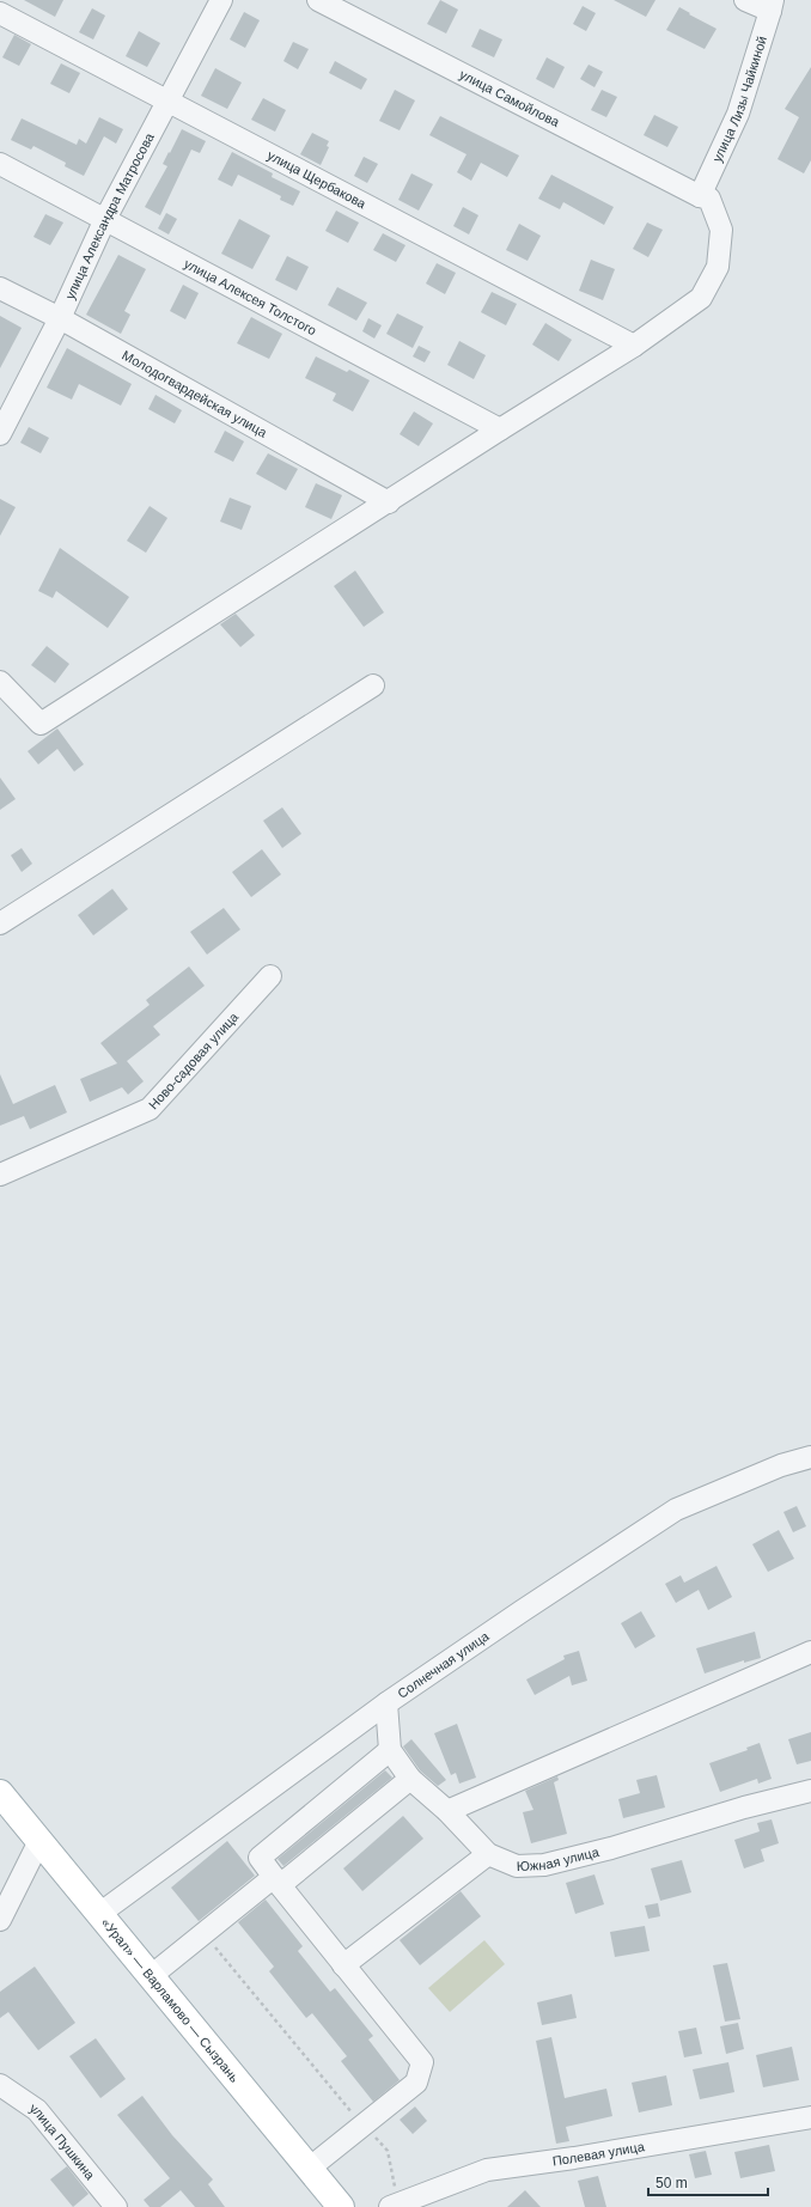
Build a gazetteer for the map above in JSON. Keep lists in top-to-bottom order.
{
  "streets": {
    "main road": ["«Урал» — Варламово — Сызрань"],
    "street": [
      "улица Самойлова",
      "улица Лизы Чайкиной",
      "улица Щербакова",
      "улица Александра Матросова",
      "улица Алексея Толстого",
      "Молодогвардейская улица",
      "Ново-садовая улица",
      "Солнечная улица",
      "Южная улица",
      "улица Пушкина",
      "Полевая улица"
    ]
  },
  "crossings": [
    ["улица Самойлова", "улица Лизы Чайкиной"],
    ["улица Самойлова", "улица Щербакова"],
    ["улица Щербакова", "улица Александра Матросова"],
    ["улица Александра Матросова", "улица Алексея Толстого"],
    ["улица Александра Матросова", "Молодогвардейская улица"],
    ["Солнечная улица", "«Урал» — Варламово — Сызрань"]
  ],
  "scale_bar": "50 m"
}
